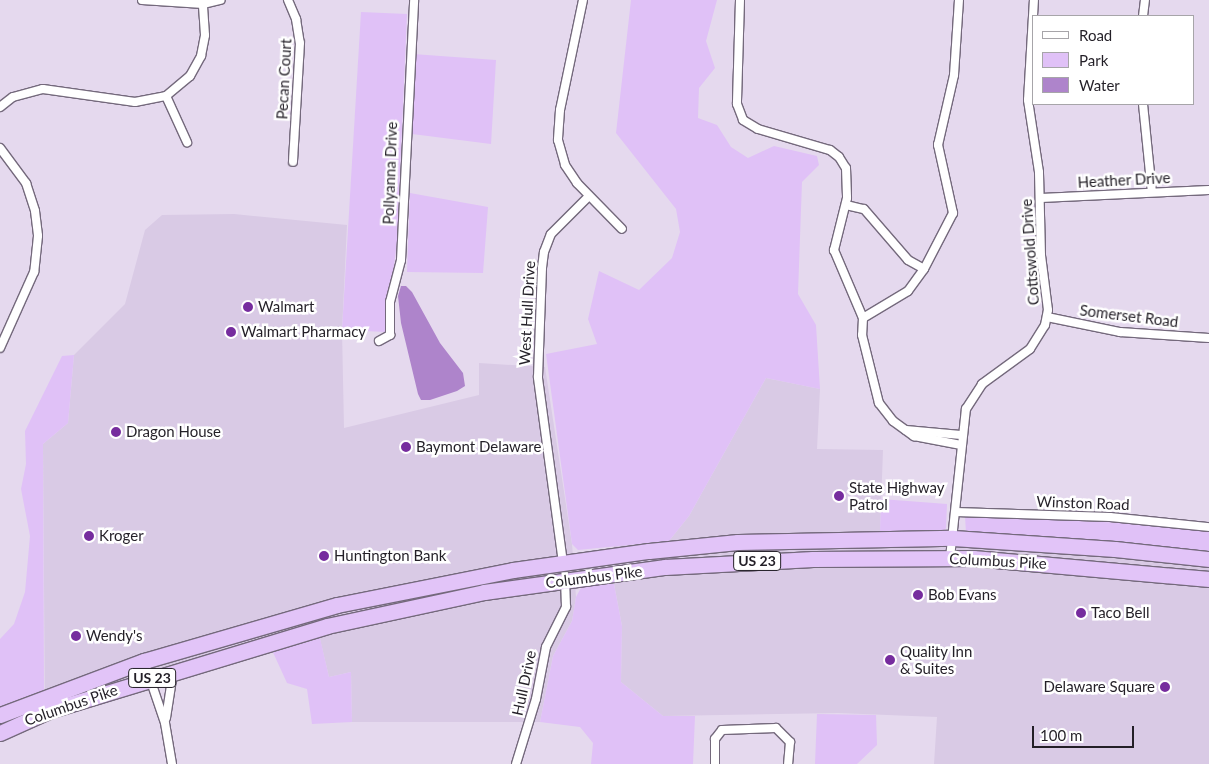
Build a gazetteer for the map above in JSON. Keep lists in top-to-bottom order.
{
  "streets": {
    "highway": ["US 23", "Columbus Pike"],
    "street": [
      "Pecan Court",
      "Pollyanna Drive",
      "Heather Drive",
      "Cottswold Drive",
      "West Hull Drive",
      "Somerset Road",
      "Winston Road",
      "Hull Drive"
    ]
  },
  "crossings": [
    ["Heather Drive", "Cottswold Drive"],
    ["Cottswold Drive", "Somerset Road"],
    ["Cottswold Drive", "Winston Road"],
    ["Cottswold Drive", "Columbus Pike"],
    ["West Hull Drive", "Columbus Pike"],
    ["Columbus Pike", "Hull Drive"]
  ],
  "places": [
    "Walmart",
    "Walmart Pharmacy",
    "Dragon House",
    "Baymont Delaware",
    "State Highway Patrol",
    "Kroger",
    "Huntington Bank",
    "Bob Evans",
    "Taco Bell",
    "Wendy's",
    "Quality Inn & Suites",
    "Delaware Square"
  ],
  "legend": ["Road", "Park", "Water"],
  "scale_bar": "100 m"
}
